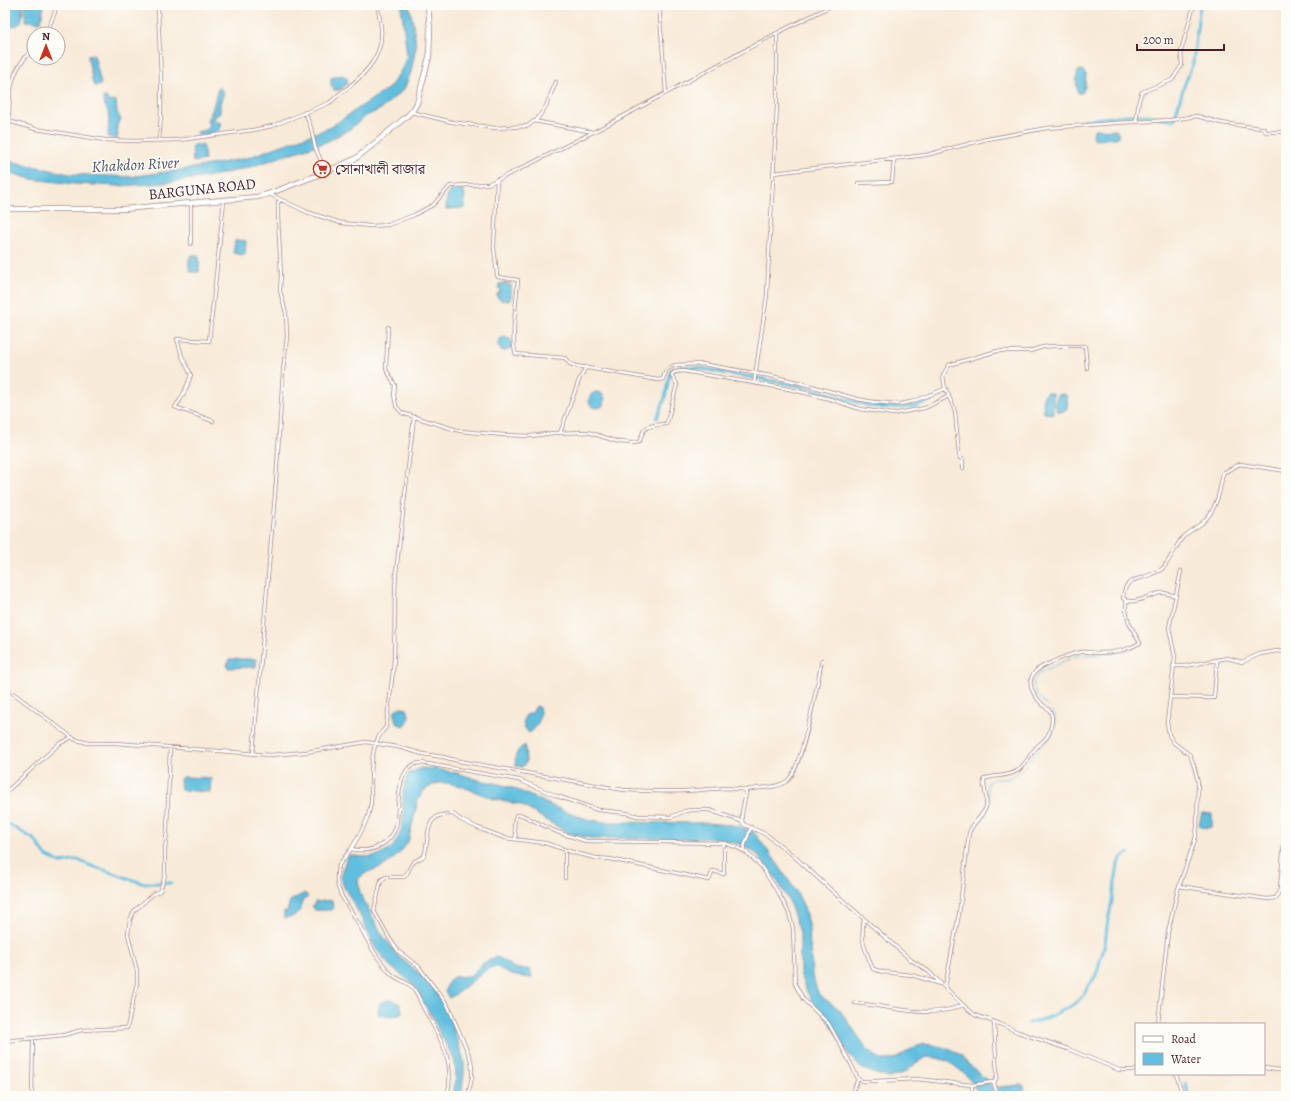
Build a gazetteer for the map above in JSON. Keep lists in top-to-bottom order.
{
  "streets": {
    "main road": ["BARGUNA ROAD"]
  },
  "water": ["Khakdon River"],
  "places": {
    "supermarket": ["সোনাখালী বাজার"]
  },
  "legend": ["Road", "Water"],
  "scale_bar": "200 m",
  "north": "top"
}
